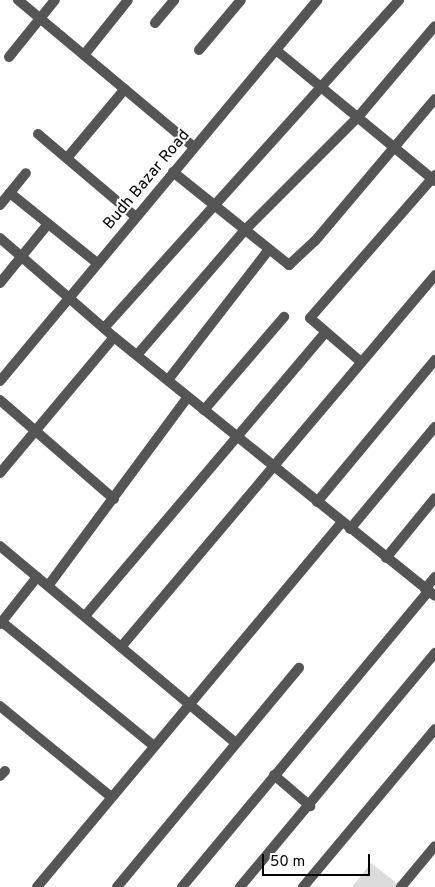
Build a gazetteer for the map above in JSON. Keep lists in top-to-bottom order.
{
  "streets": {
    "street": ["Budh Bazar Road"]
  },
  "scale_bar": "50 m"
}
